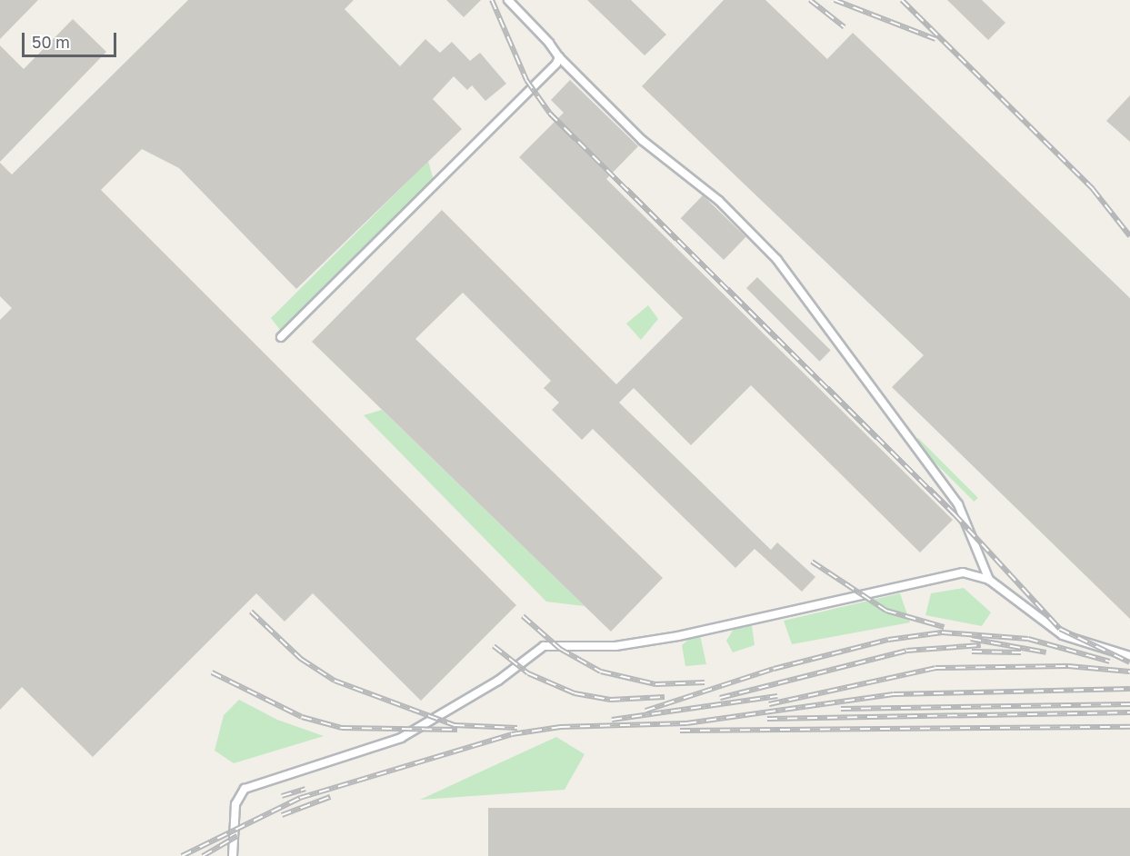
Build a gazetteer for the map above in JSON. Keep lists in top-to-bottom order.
{
  "scale_bar": "50 m"
}
